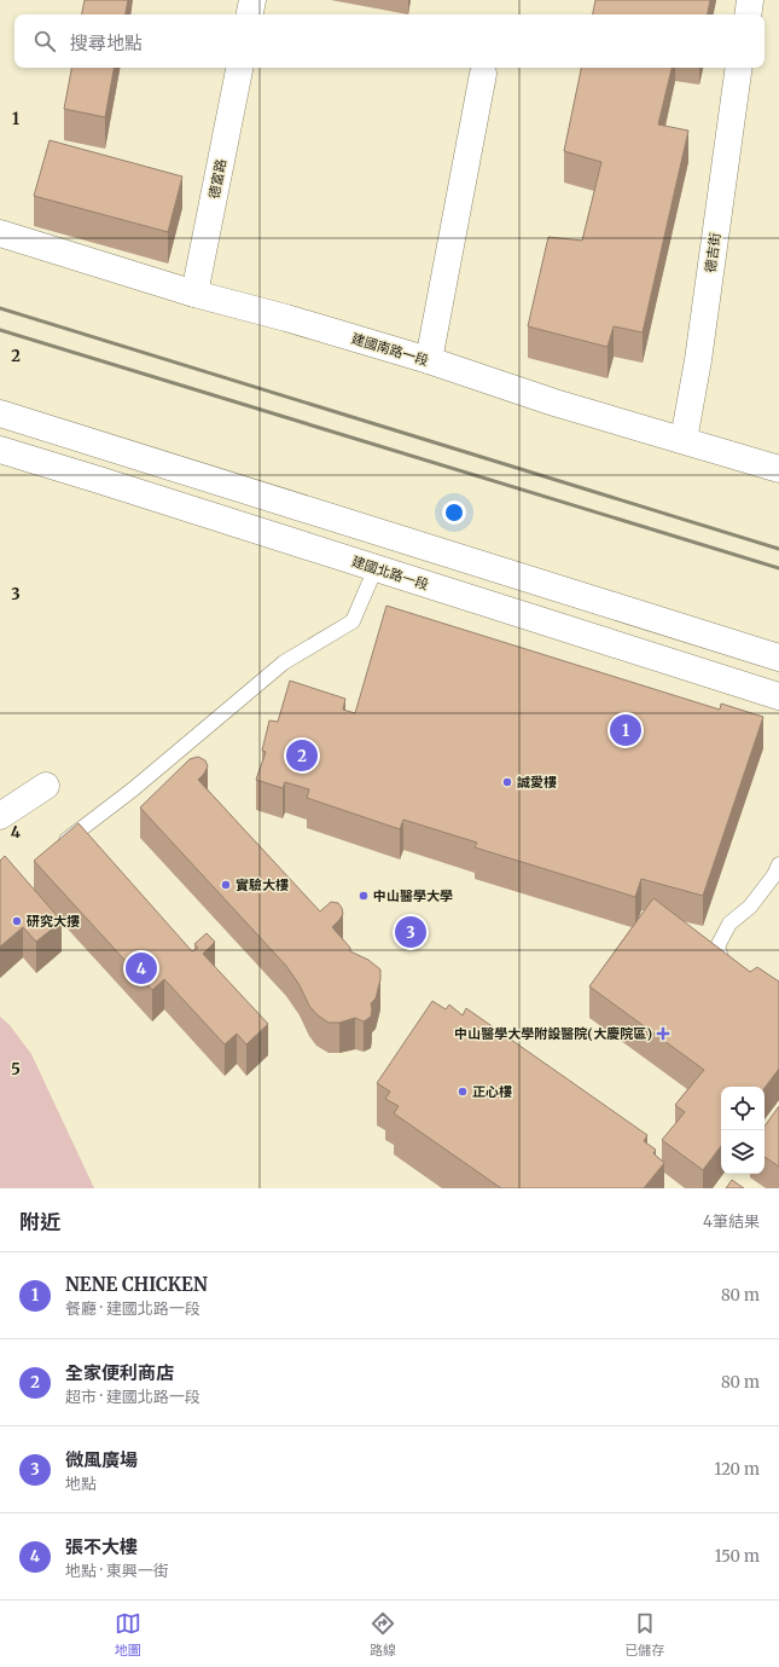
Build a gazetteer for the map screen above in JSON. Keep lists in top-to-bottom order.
{
  "streets": {
    "street": [
      "德富路",
      "德吉街",
      "建國南路一段",
      "建國北路一段"
    ]
  },
  "crossings": [
    ["德富路", "建國南路一段"],
    ["德吉街", "建國南路一段"]
  ],
  "places": {
    "other": [
      "誠愛樓",
      "實驗大樓",
      "中山醫學大學",
      "研究大摟",
      "正心樓"
    ],
    "health": ["中山醫學大學附設醫院(大慶院區)"]
  },
  "page": {
    "search": "搜尋地點",
    "pins": [
      "1",
      "2",
      "3",
      "4"
    ],
    "heading": ["附近", "4筆結果"],
    "list": [
      {
        "mark": "1",
        "name": "NENE CHICKEN",
        "note": "餐廳 · 建國北路一段",
        "value": "80 m"
      },
      {
        "mark": "2",
        "name": "全家便利商店",
        "note": "超市 · 建國北路一段",
        "value": "80 m"
      },
      {
        "mark": "3",
        "name": "微風廣場",
        "note": "地點",
        "value": "120 m"
      },
      {
        "mark": "4",
        "name": "張不大樓",
        "note": "地點 · 東興一街",
        "value": "150 m"
      }
    ],
    "nav": ["地圖", "路線", "已儲存"]
  },
  "grid": {
    "rows": [
      "1",
      "2",
      "3",
      "4",
      "5"
    ]
  }
}
